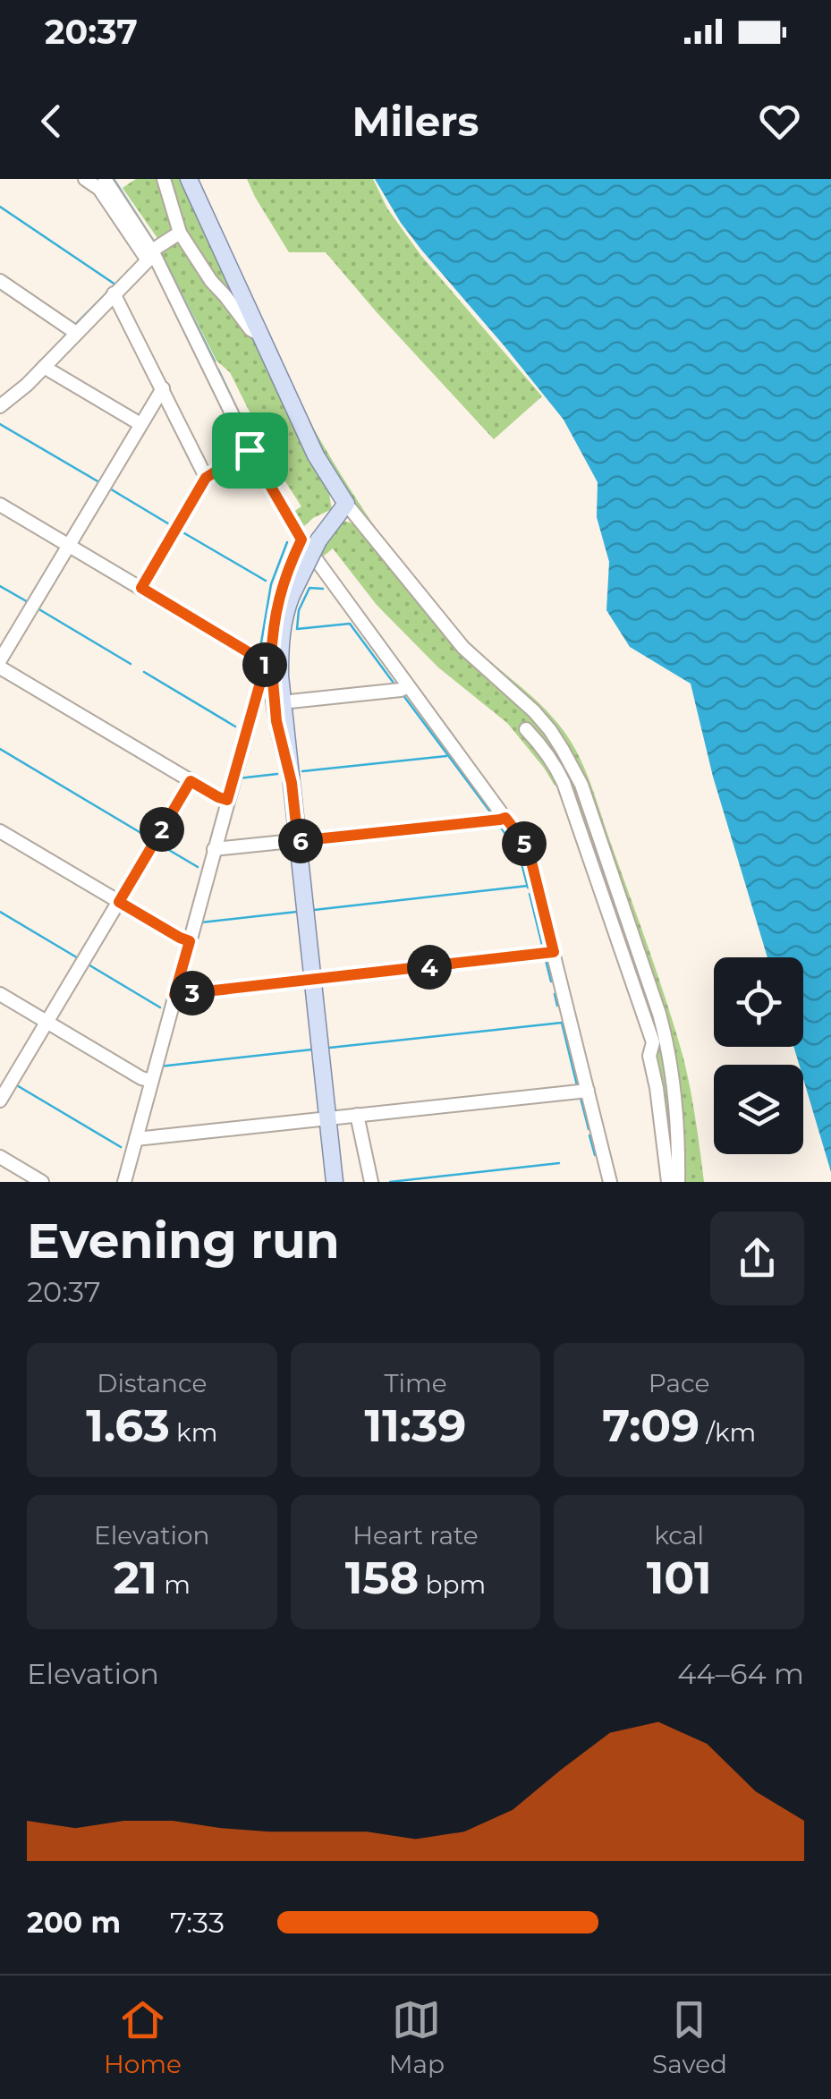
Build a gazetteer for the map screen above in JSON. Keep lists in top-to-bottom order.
{
  "page": {
    "status": "20:37",
    "header": "Milers",
    "pins": [
      "1",
      "2",
      "6",
      "5",
      "4",
      "3"
    ],
    "heading": ["Evening run", "20:37"],
    "stats": [
      ["Distance", "1.63 km"],
      ["Time", "11:39"],
      ["Pace", "7:09 /km"],
      ["Elevation", "21 m"],
      ["Heart rate", "158 bpm"],
      ["kcal", "101"]
    ],
    "chart": ["Elevation", "44–64 m"],
    "list": [
      {
        "name": "200 m",
        "note": "7:33"
      }
    ],
    "tabs": ["Home", "Map", "Saved"]
  }
}
